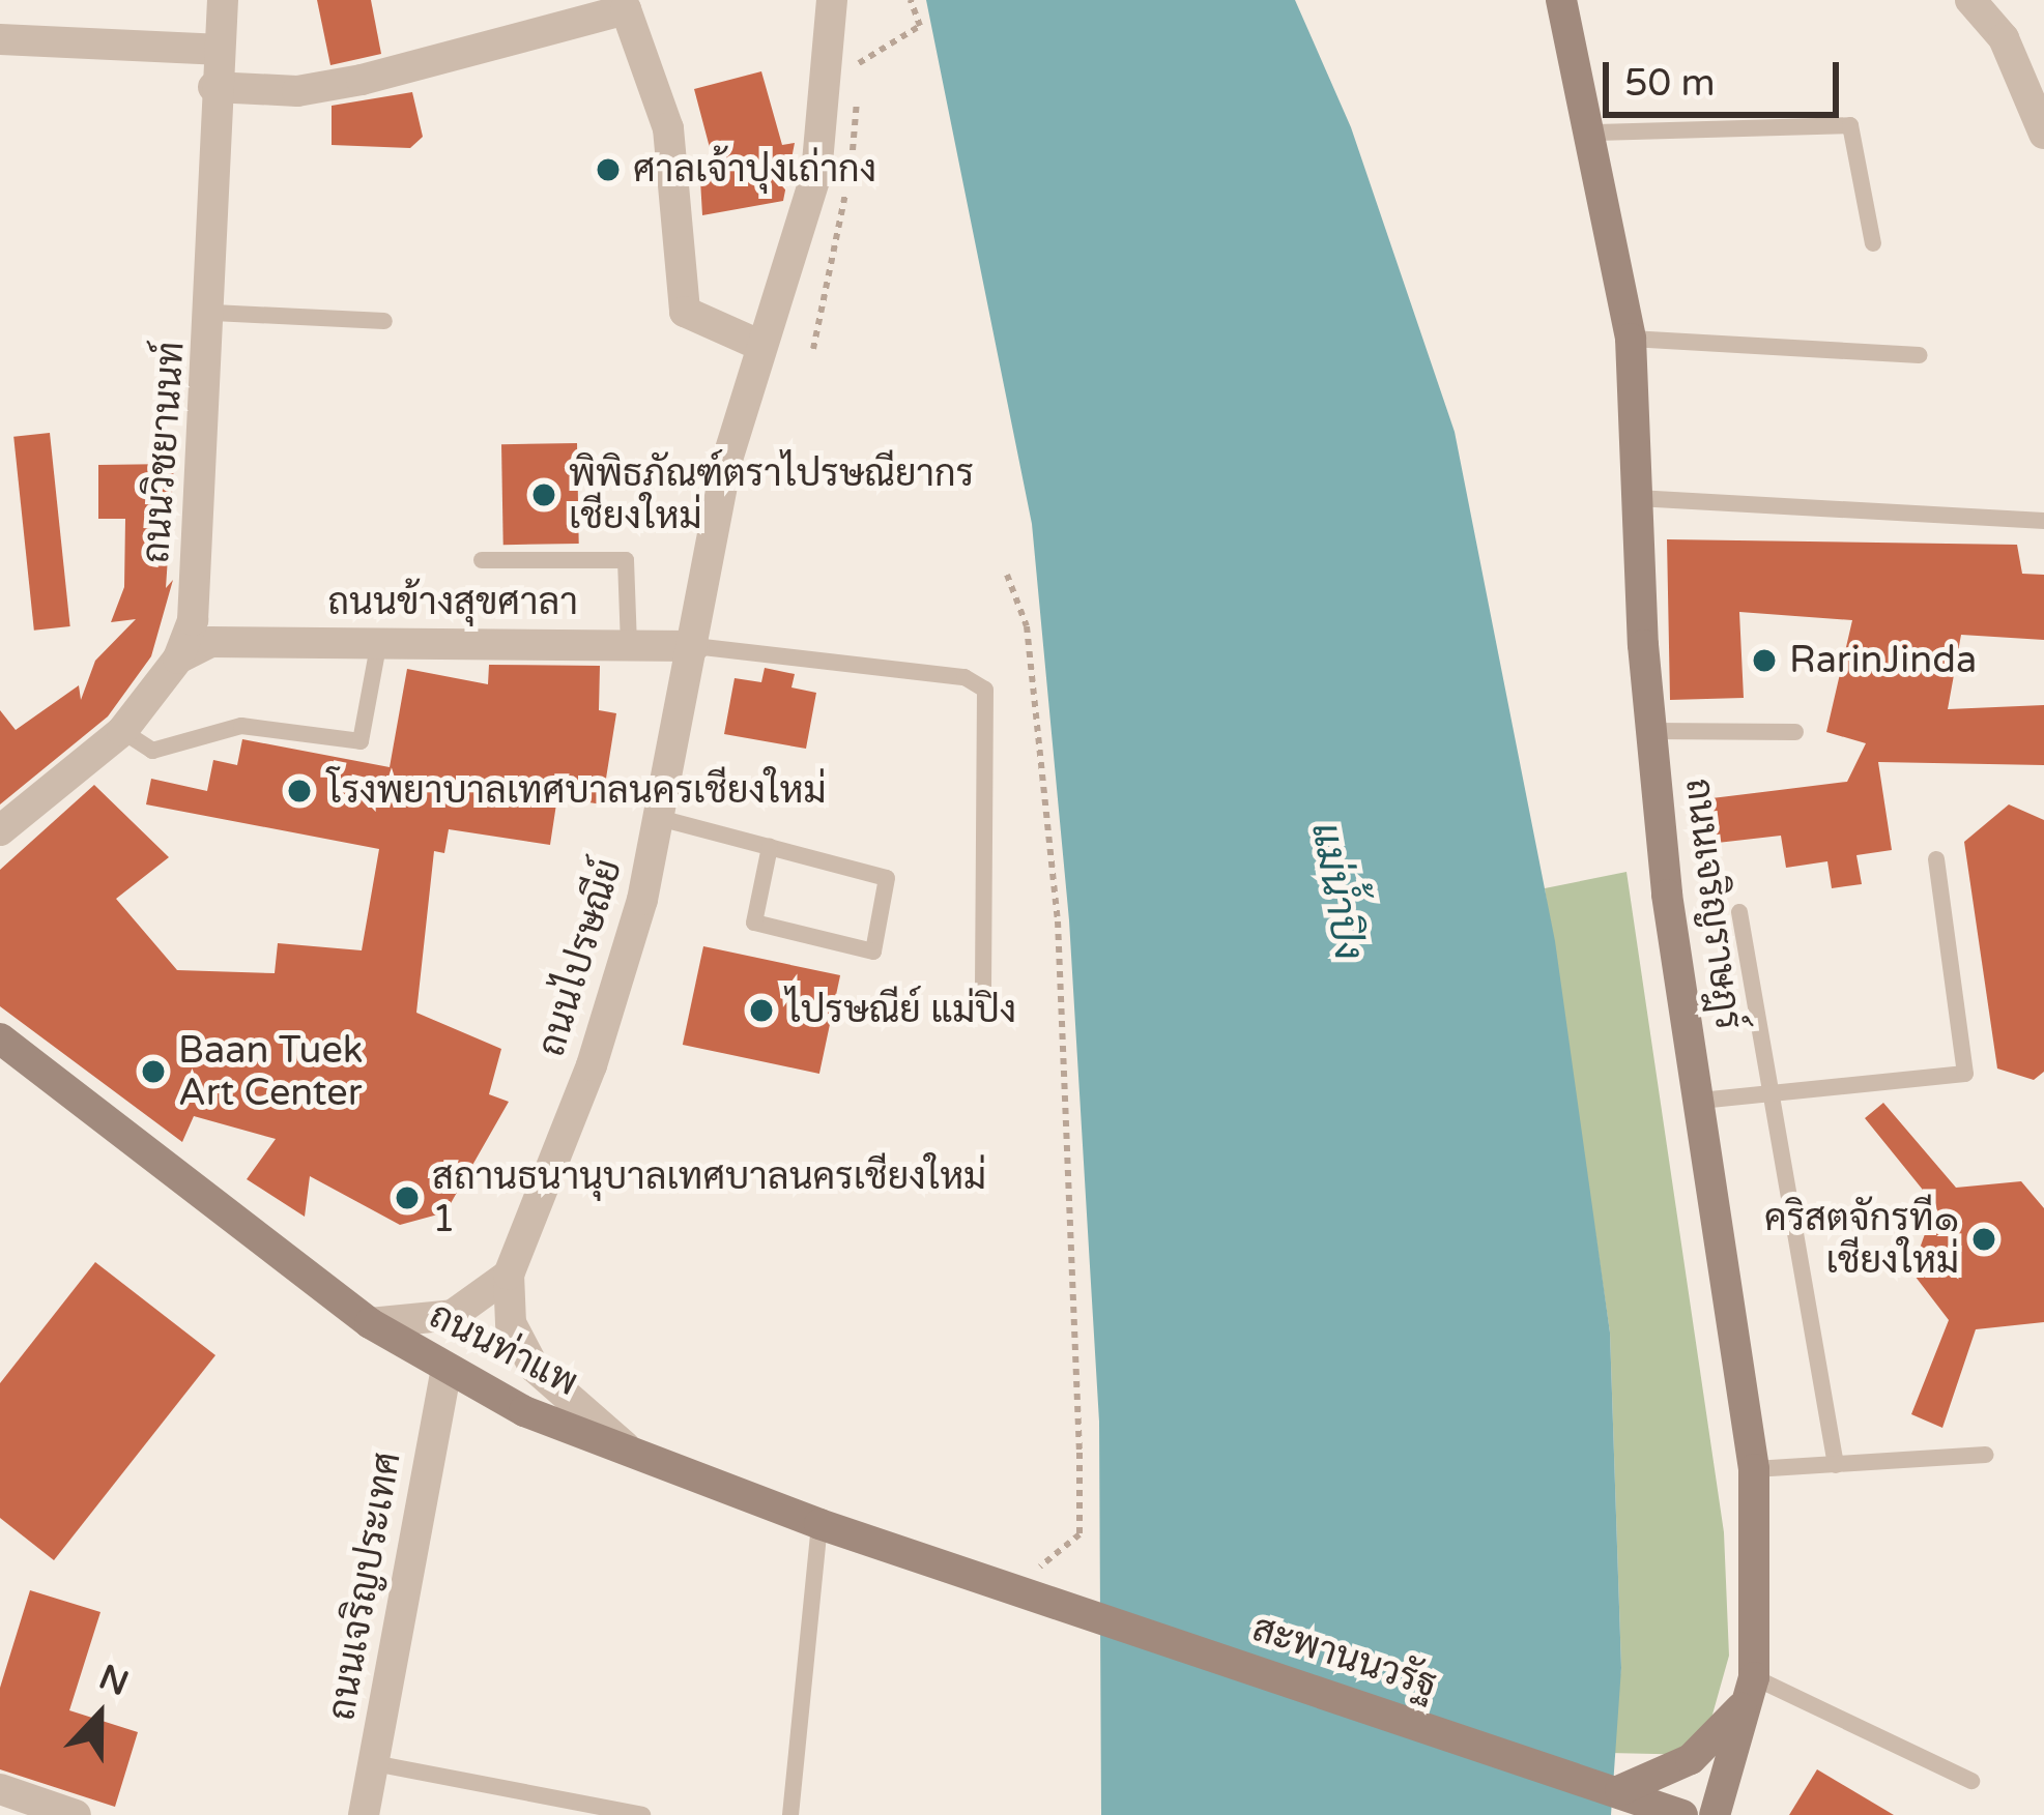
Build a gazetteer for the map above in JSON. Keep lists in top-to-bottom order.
{
  "streets": {
    "main road": ["ถนนเจริญราษฎร์", "ถนนท่าแพ", "สะพานนวรัฐ"],
    "street": [
      "ถนนวิชยานนท์",
      "ถนนข้างสุขศาลา",
      "ถนนไปรษณีย์",
      "ถนนเจริญประเทศ"
    ]
  },
  "crossings": [
    ["ถนนวิชยานนท์", "ถนนข้างสุขศาลา"],
    ["ถนนข้างสุขศาลา", "ถนนไปรษณีย์"],
    ["ถนนไปรษณีย์", "ถนนท่าแพ"],
    ["ถนนท่าแพ", "ถนนเจริญประเทศ"],
    ["ถนนท่าแพ", "สะพานนวรัฐ"]
  ],
  "water": ["แม่น้ำปิง"],
  "places": [
    "ศาลเจ้าปุงเถ่ากง",
    "พิพิธภัณฑ์ตราไปรษณียากร เชียงใหม่",
    "RarinJinda",
    "โรงพยาบาลเทศบาลนครเชียงใหม่",
    "ไปรษณีย์ แม่ปิง",
    "Baan Tuek Art Center",
    "สถานธนานุบาลเทศบาลนครเชียงใหม่ 1",
    "คริสตจักรที๑ เชียงใหม่"
  ],
  "scale_bar": "50 m",
  "north": "top"
}
